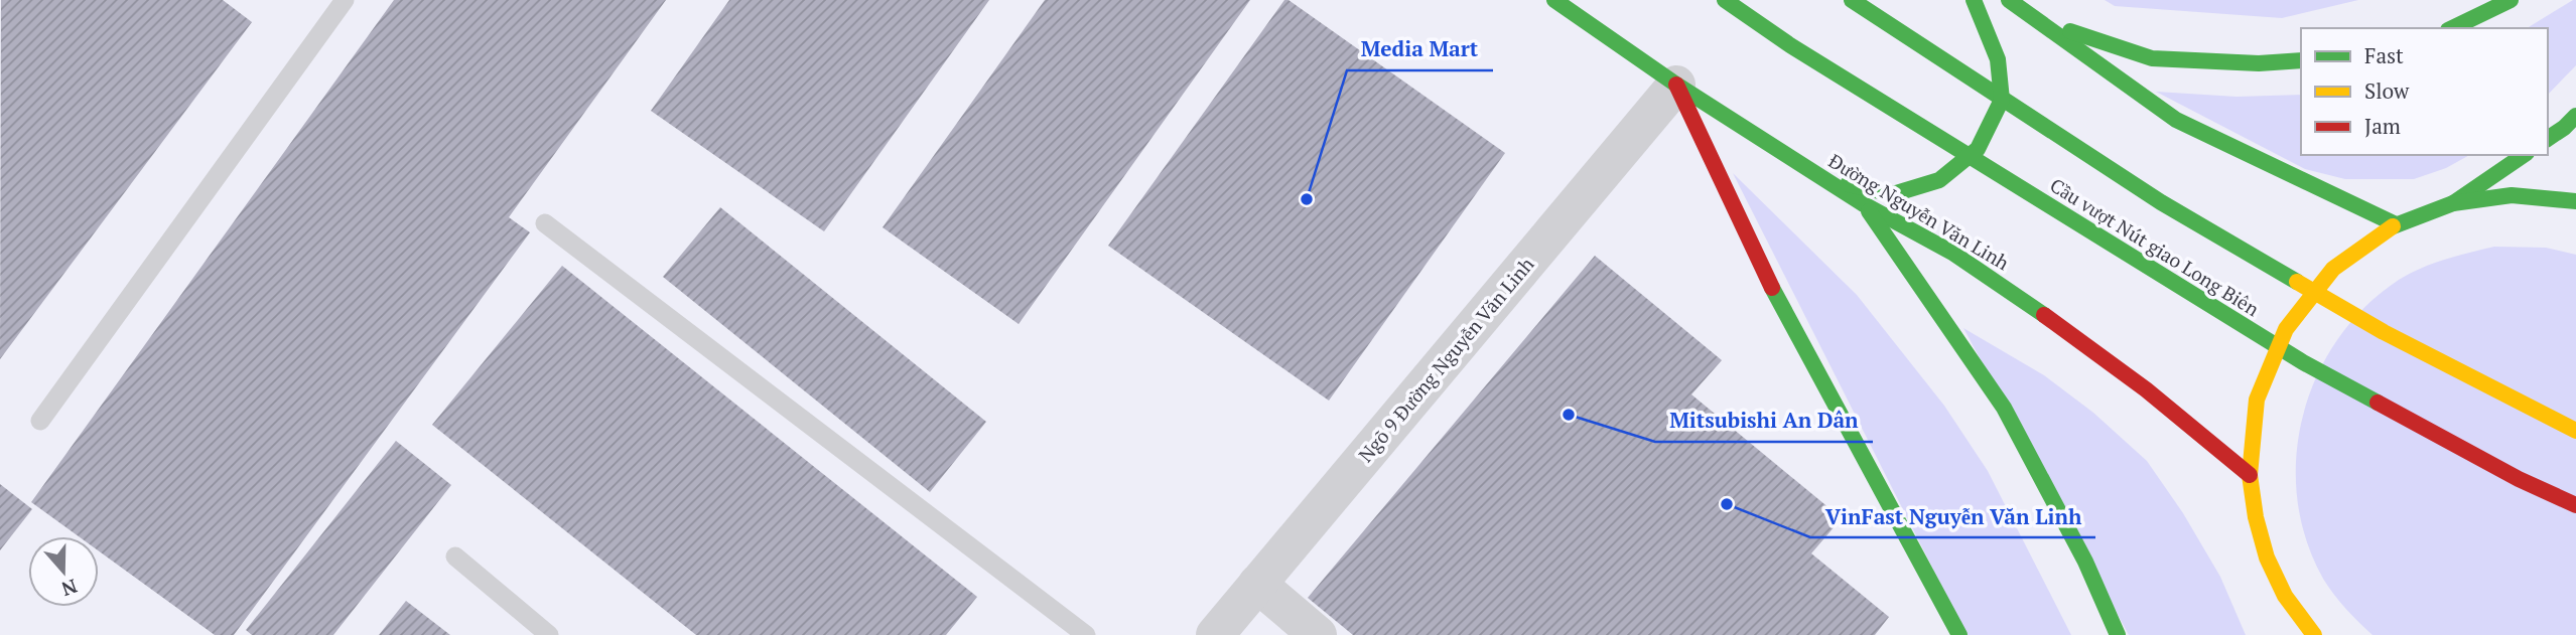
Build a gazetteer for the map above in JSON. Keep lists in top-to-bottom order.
{
  "streets": {
    "main road": ["Đường Nguyễn Văn Linh", "Cầu vượt Nút giao Long Biên"],
    "street": ["Ngõ 9 Đường Nguyễn Văn Linh"]
  },
  "crossings": [
    ["Đường Nguyễn Văn Linh", "Ngõ 9 Đường Nguyễn Văn Linh"]
  ],
  "places": ["Media Mart", "Mitsubishi An Dân", "VinFast Nguyễn Văn Linh"],
  "legend": ["Fast", "Slow", "Jam"],
  "north": "bottom"
}
